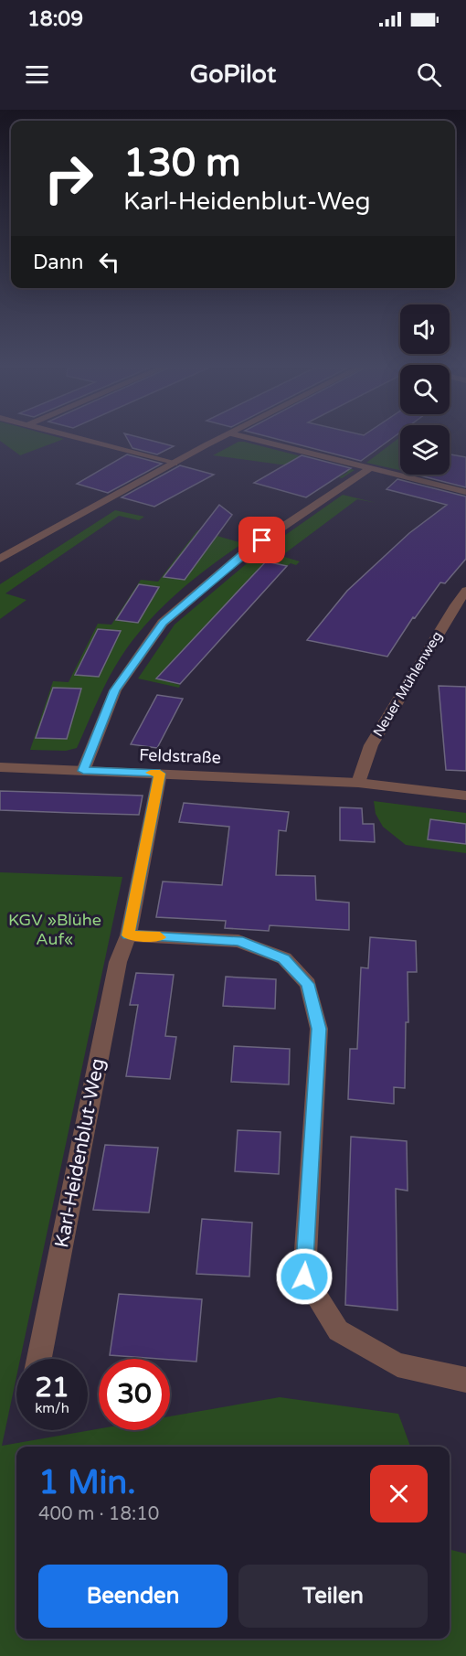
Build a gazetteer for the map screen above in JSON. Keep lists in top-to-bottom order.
{
  "streets": {
    "street": ["Neuer Mühlenweg", "Feldstraße", "Karl-Heidenblut-Weg"]
  },
  "crossings": [
    ["Neuer Mühlenweg", "Feldstraße"],
    ["Feldstraße", "Karl-Heidenblut-Weg"]
  ],
  "parks": ["KGV »Blühe Auf«"],
  "page": {
    "status": "18:09",
    "header": "GoPilot",
    "turn": ["130 m", "Karl-Heidenblut-Weg"],
    "then": "Dann",
    "speed": "21 km/h",
    "limit": "30",
    "heading": ["1 Min.", "400 m · 18:10"],
    "buttons": ["Beenden", "Teilen"]
  }
}
